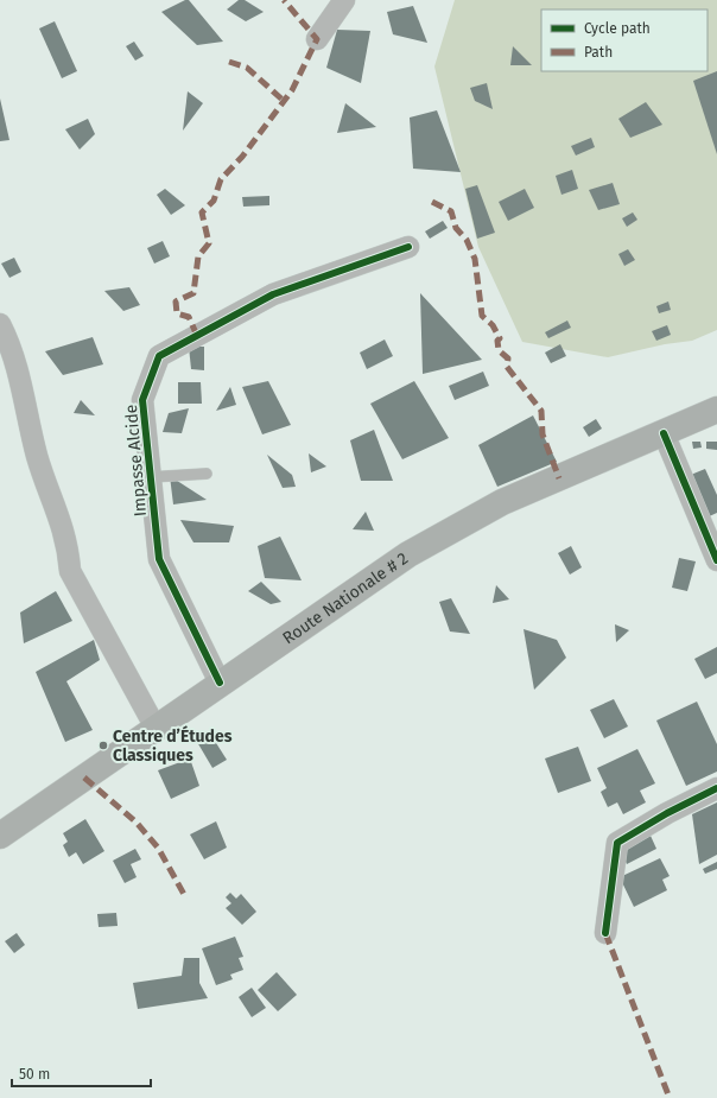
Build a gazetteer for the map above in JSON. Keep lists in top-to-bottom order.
{
  "streets": {
    "main road": ["Route Nationale # 2"],
    "street": ["Impasse Alcide"]
  },
  "crossings": [
    ["Impasse Alcide", "Route Nationale # 2"]
  ],
  "places": ["Centre d’Études Classiques"],
  "legend": ["Cycle path", "Path"],
  "scale_bar": "50 m"
}
